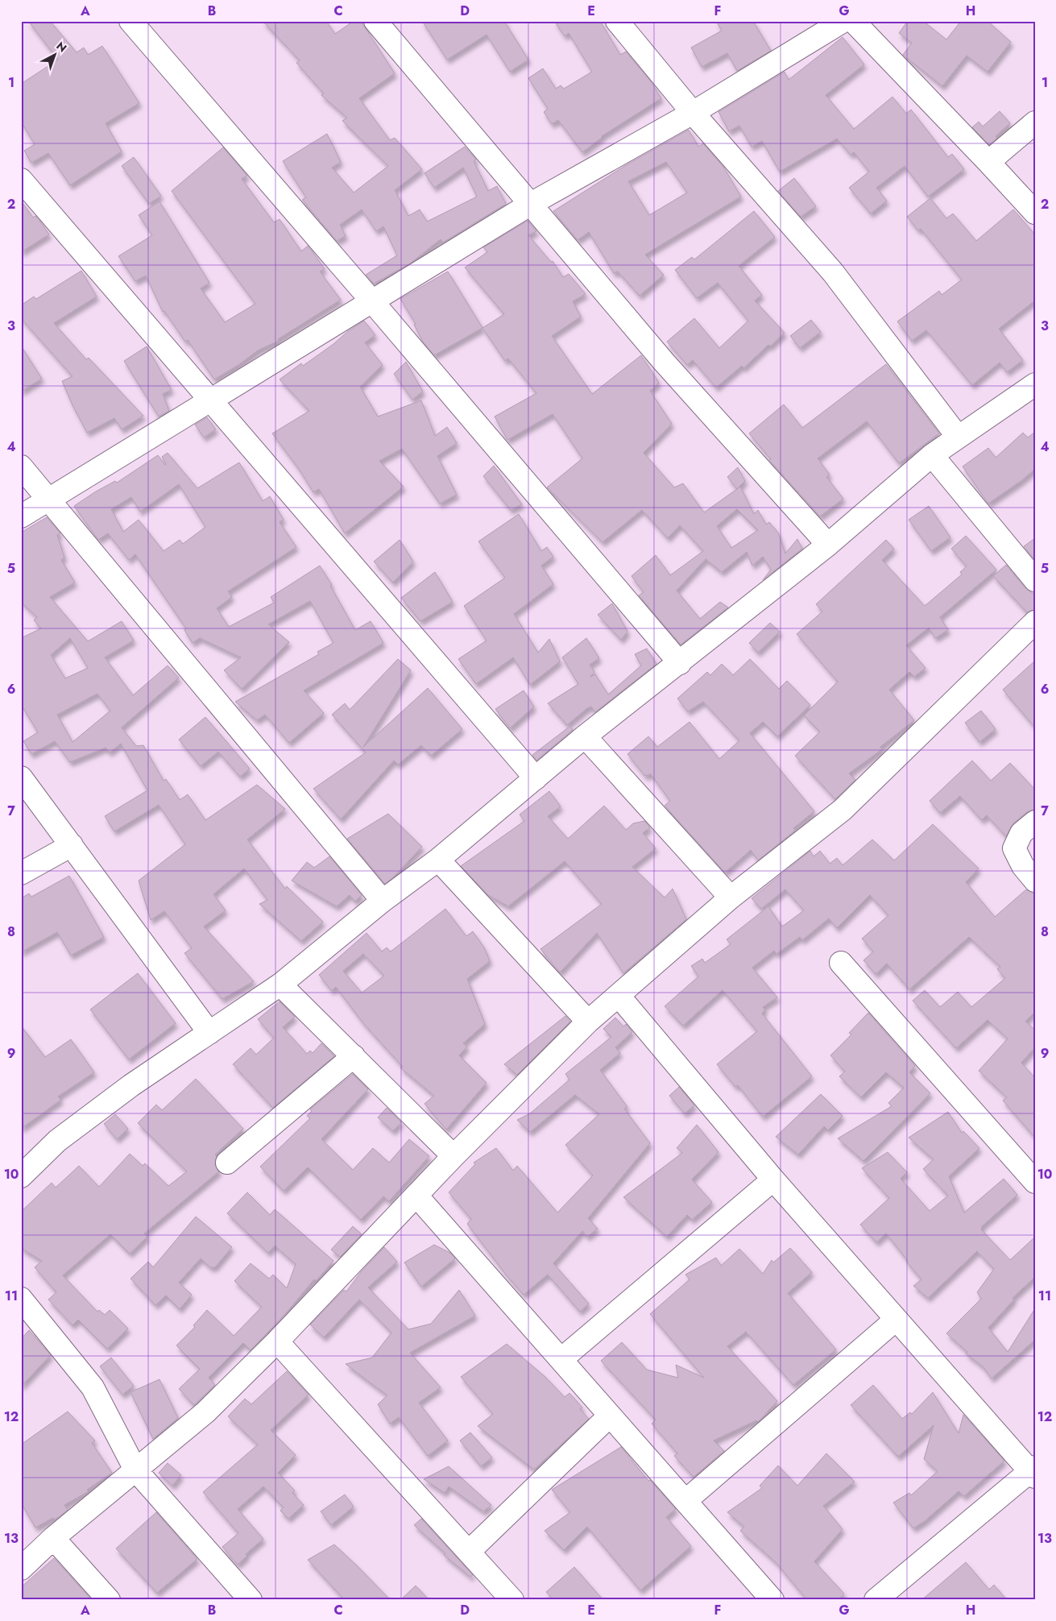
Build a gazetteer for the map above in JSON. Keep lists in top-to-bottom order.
{
  "north": "top right",
  "grid": {
    "columns": [
      "A",
      "B",
      "C",
      "D",
      "E",
      "F",
      "G",
      "H"
    ],
    "rows": [
      "1",
      "2",
      "3",
      "4",
      "5",
      "6",
      "7",
      "8",
      "9",
      "10",
      "11",
      "12",
      "13"
    ]
  }
}
